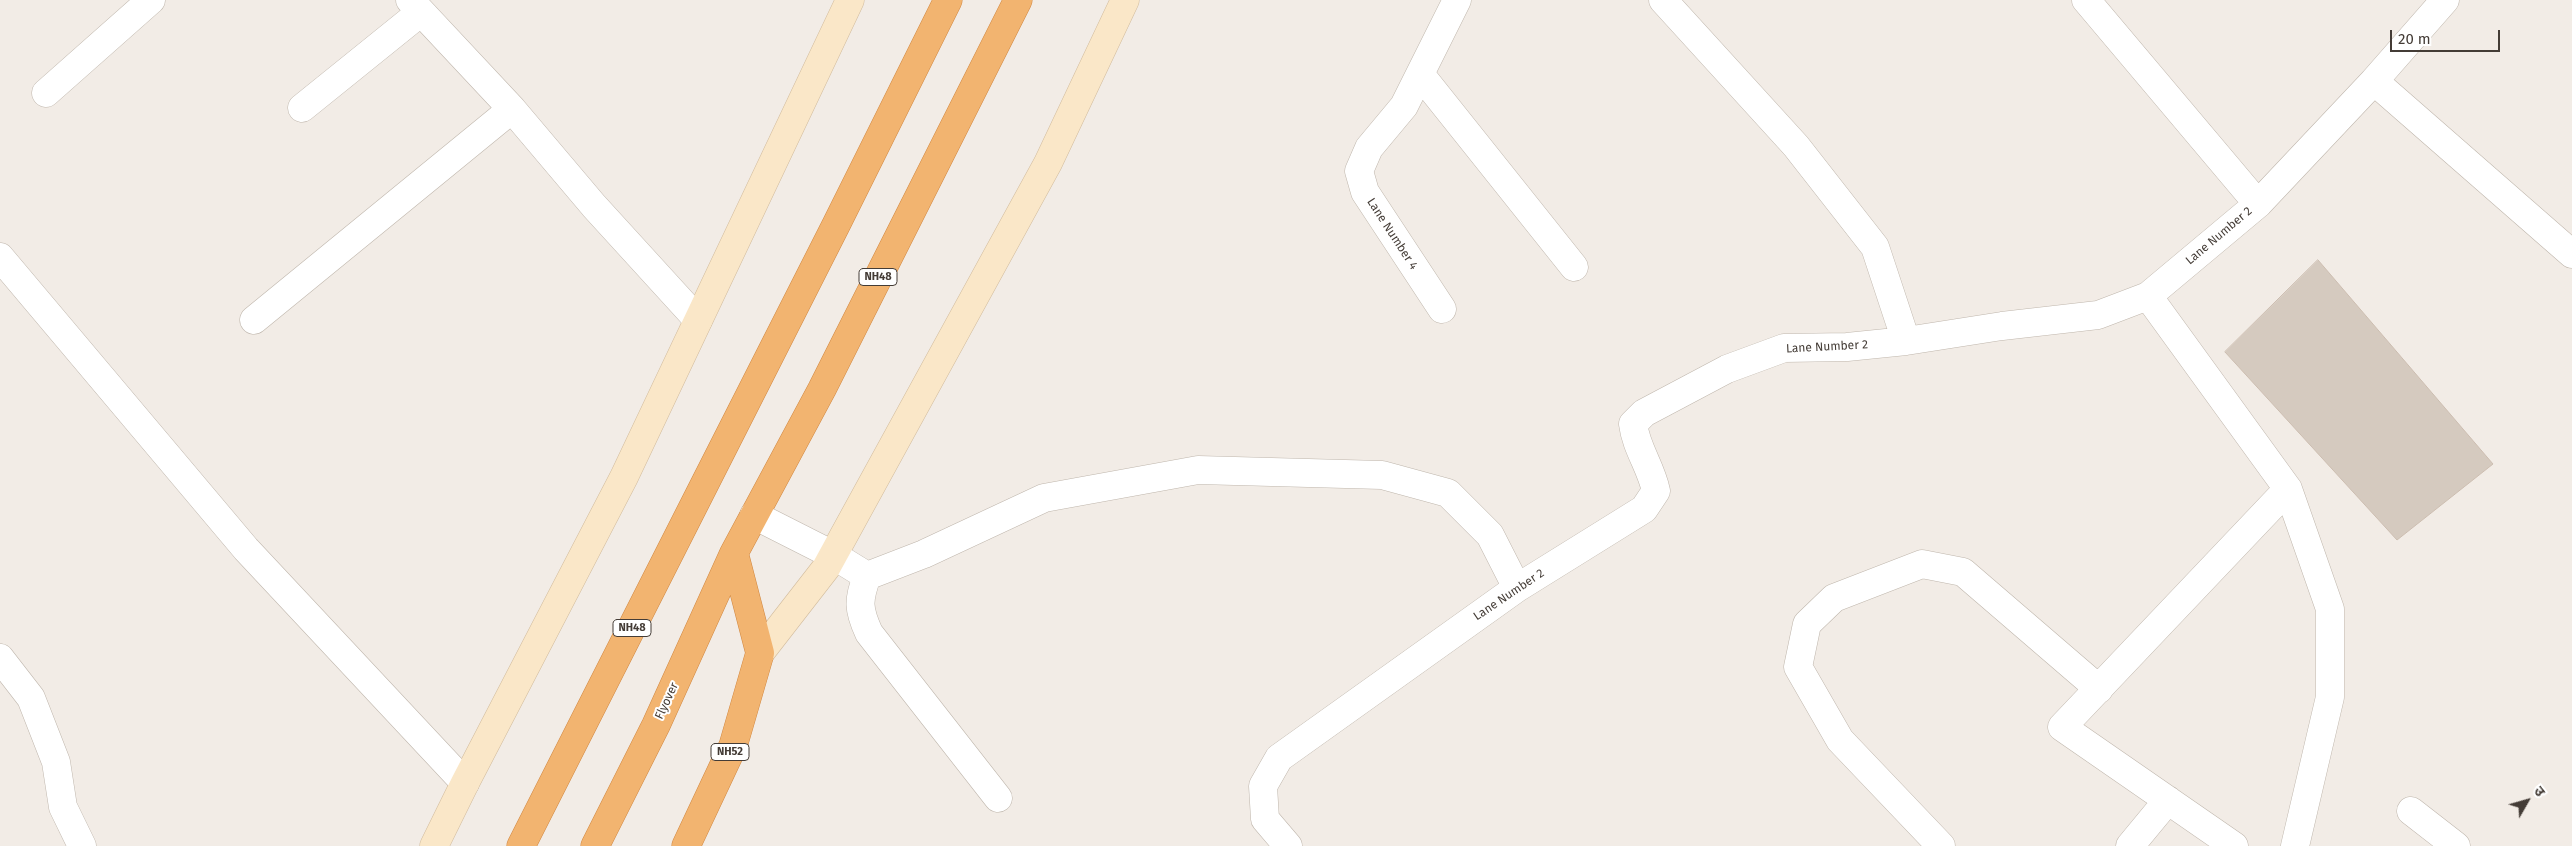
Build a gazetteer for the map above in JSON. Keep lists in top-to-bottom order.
{
  "streets": {
    "highway": ["NH48", "Flyover", "NH52"],
    "street": ["Lane Number 4", "Lane Number 2"]
  },
  "crossings": [
    ["NH48", "Flyover"]
  ],
  "scale_bar": "20 m",
  "north": "top right"
}
